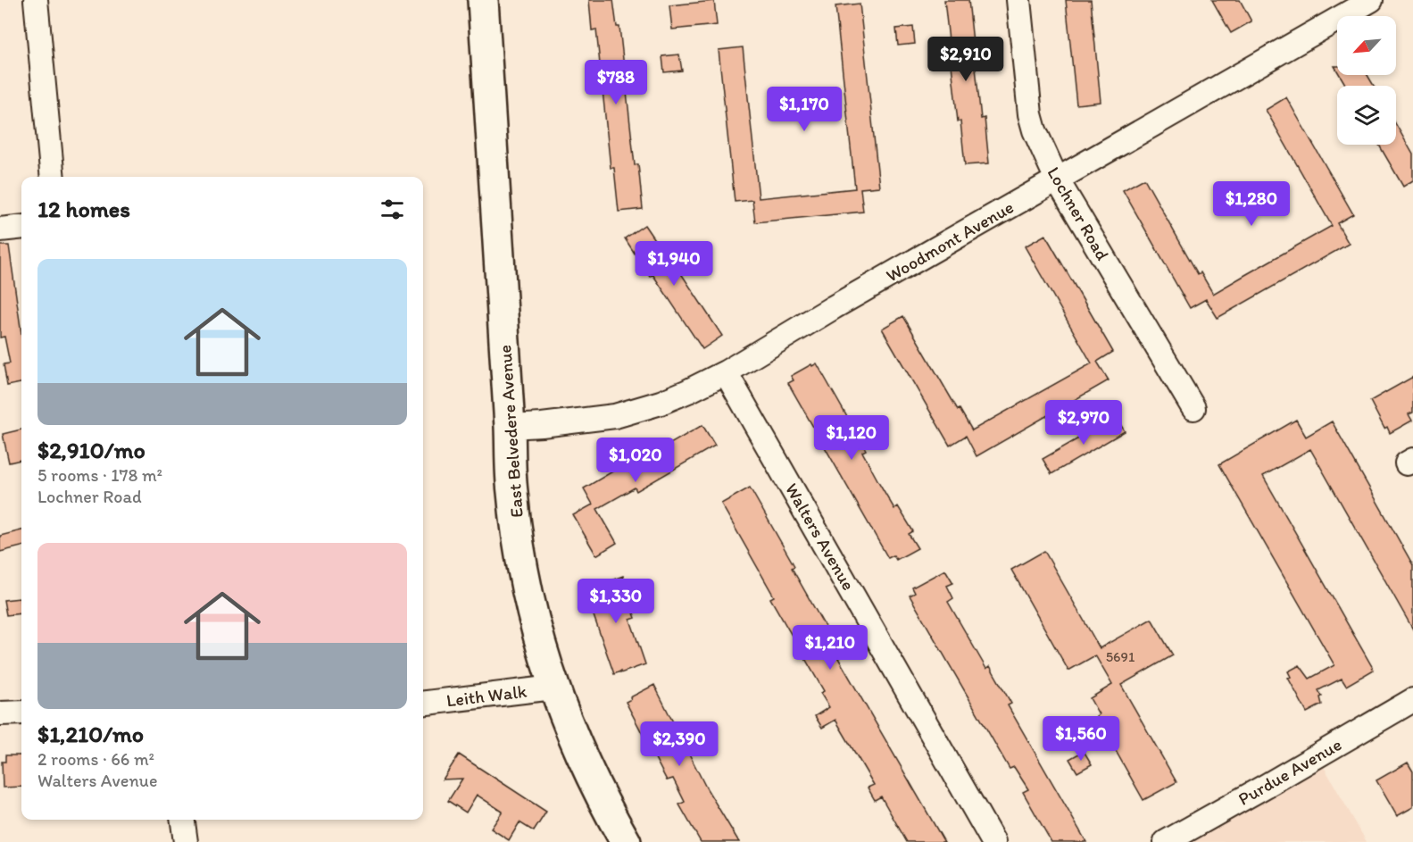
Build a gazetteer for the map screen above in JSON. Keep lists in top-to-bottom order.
{
  "streets": {
    "main road": ["East Belvedere Avenue"],
    "street": [
      "Lochner Road",
      "Woodmont Avenue",
      "Walters Avenue",
      "Leith Walk",
      "Purdue Avenue"
    ]
  },
  "crossings": [
    ["Lochner Road", "Woodmont Avenue"],
    ["Woodmont Avenue", "East Belvedere Avenue"],
    ["Woodmont Avenue", "Walters Avenue"],
    ["East Belvedere Avenue", "Leith Walk"]
  ],
  "house_numbers": ["5691"],
  "north": "bottom left",
  "page": {
    "price": [
      "$2,910",
      "$788",
      "$1,170",
      "$1,280",
      "$1,940",
      "$2,970",
      "$1,120",
      "$1,020",
      "$1,330",
      "$1,210",
      "$1,560",
      "$2,390"
    ],
    "heading": "12 homes",
    "list": [
      {
        "name": "$2,910/mo",
        "note": "5 rooms · 178 m² · Lochner Road"
      },
      {
        "name": "$1,210/mo",
        "note": "2 rooms · 66 m² · Walters Avenue"
      }
    ]
  }
}
